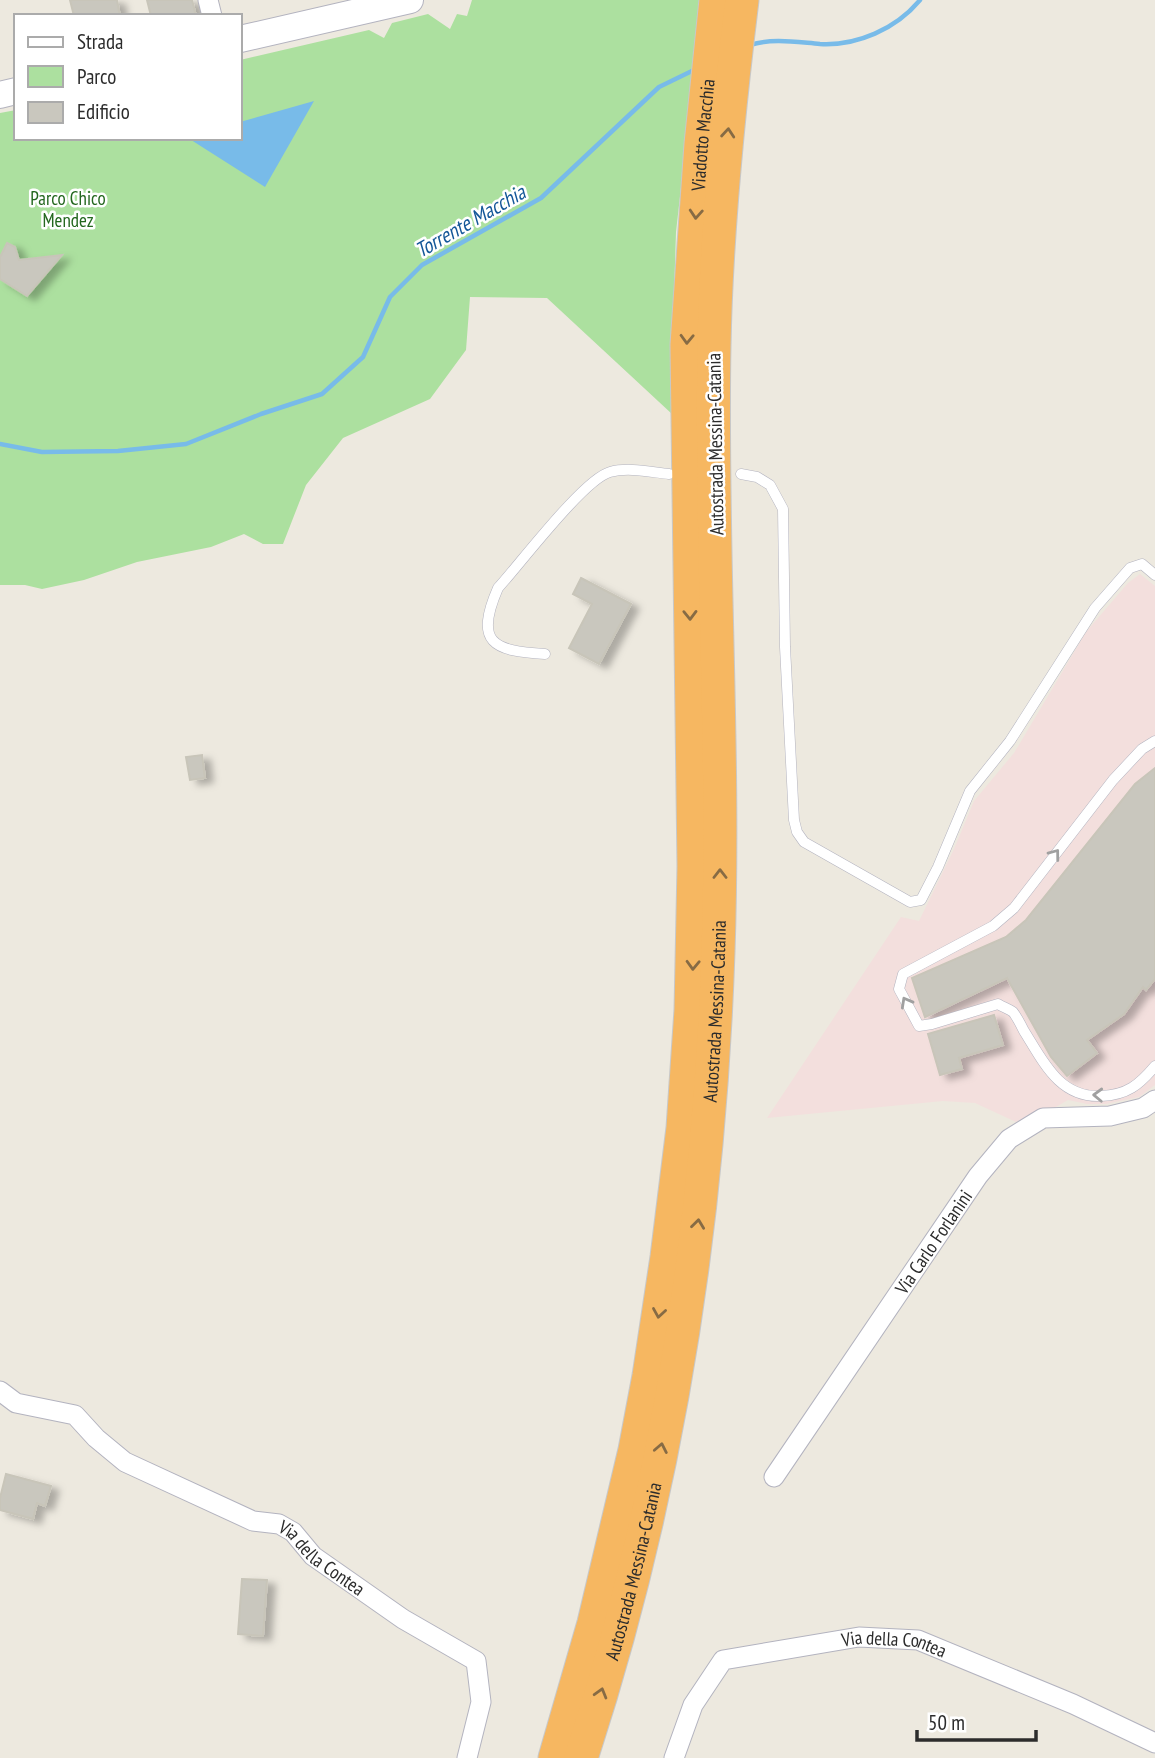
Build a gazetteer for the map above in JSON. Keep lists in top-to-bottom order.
{
  "streets": {
    "highway": ["Viadotto Macchia", "Autostrada Messina-Catania"],
    "street": ["Via Carlo Forlanini", "Via della Contea"]
  },
  "crossings": [
    ["Viadotto Macchia", "Autostrada Messina-Catania"]
  ],
  "water": ["Torrente Macchia"],
  "parks": ["Parco Chico Mendez"],
  "legend": ["Strada", "Parco", "Edificio"],
  "scale_bar": "50 m"
}
